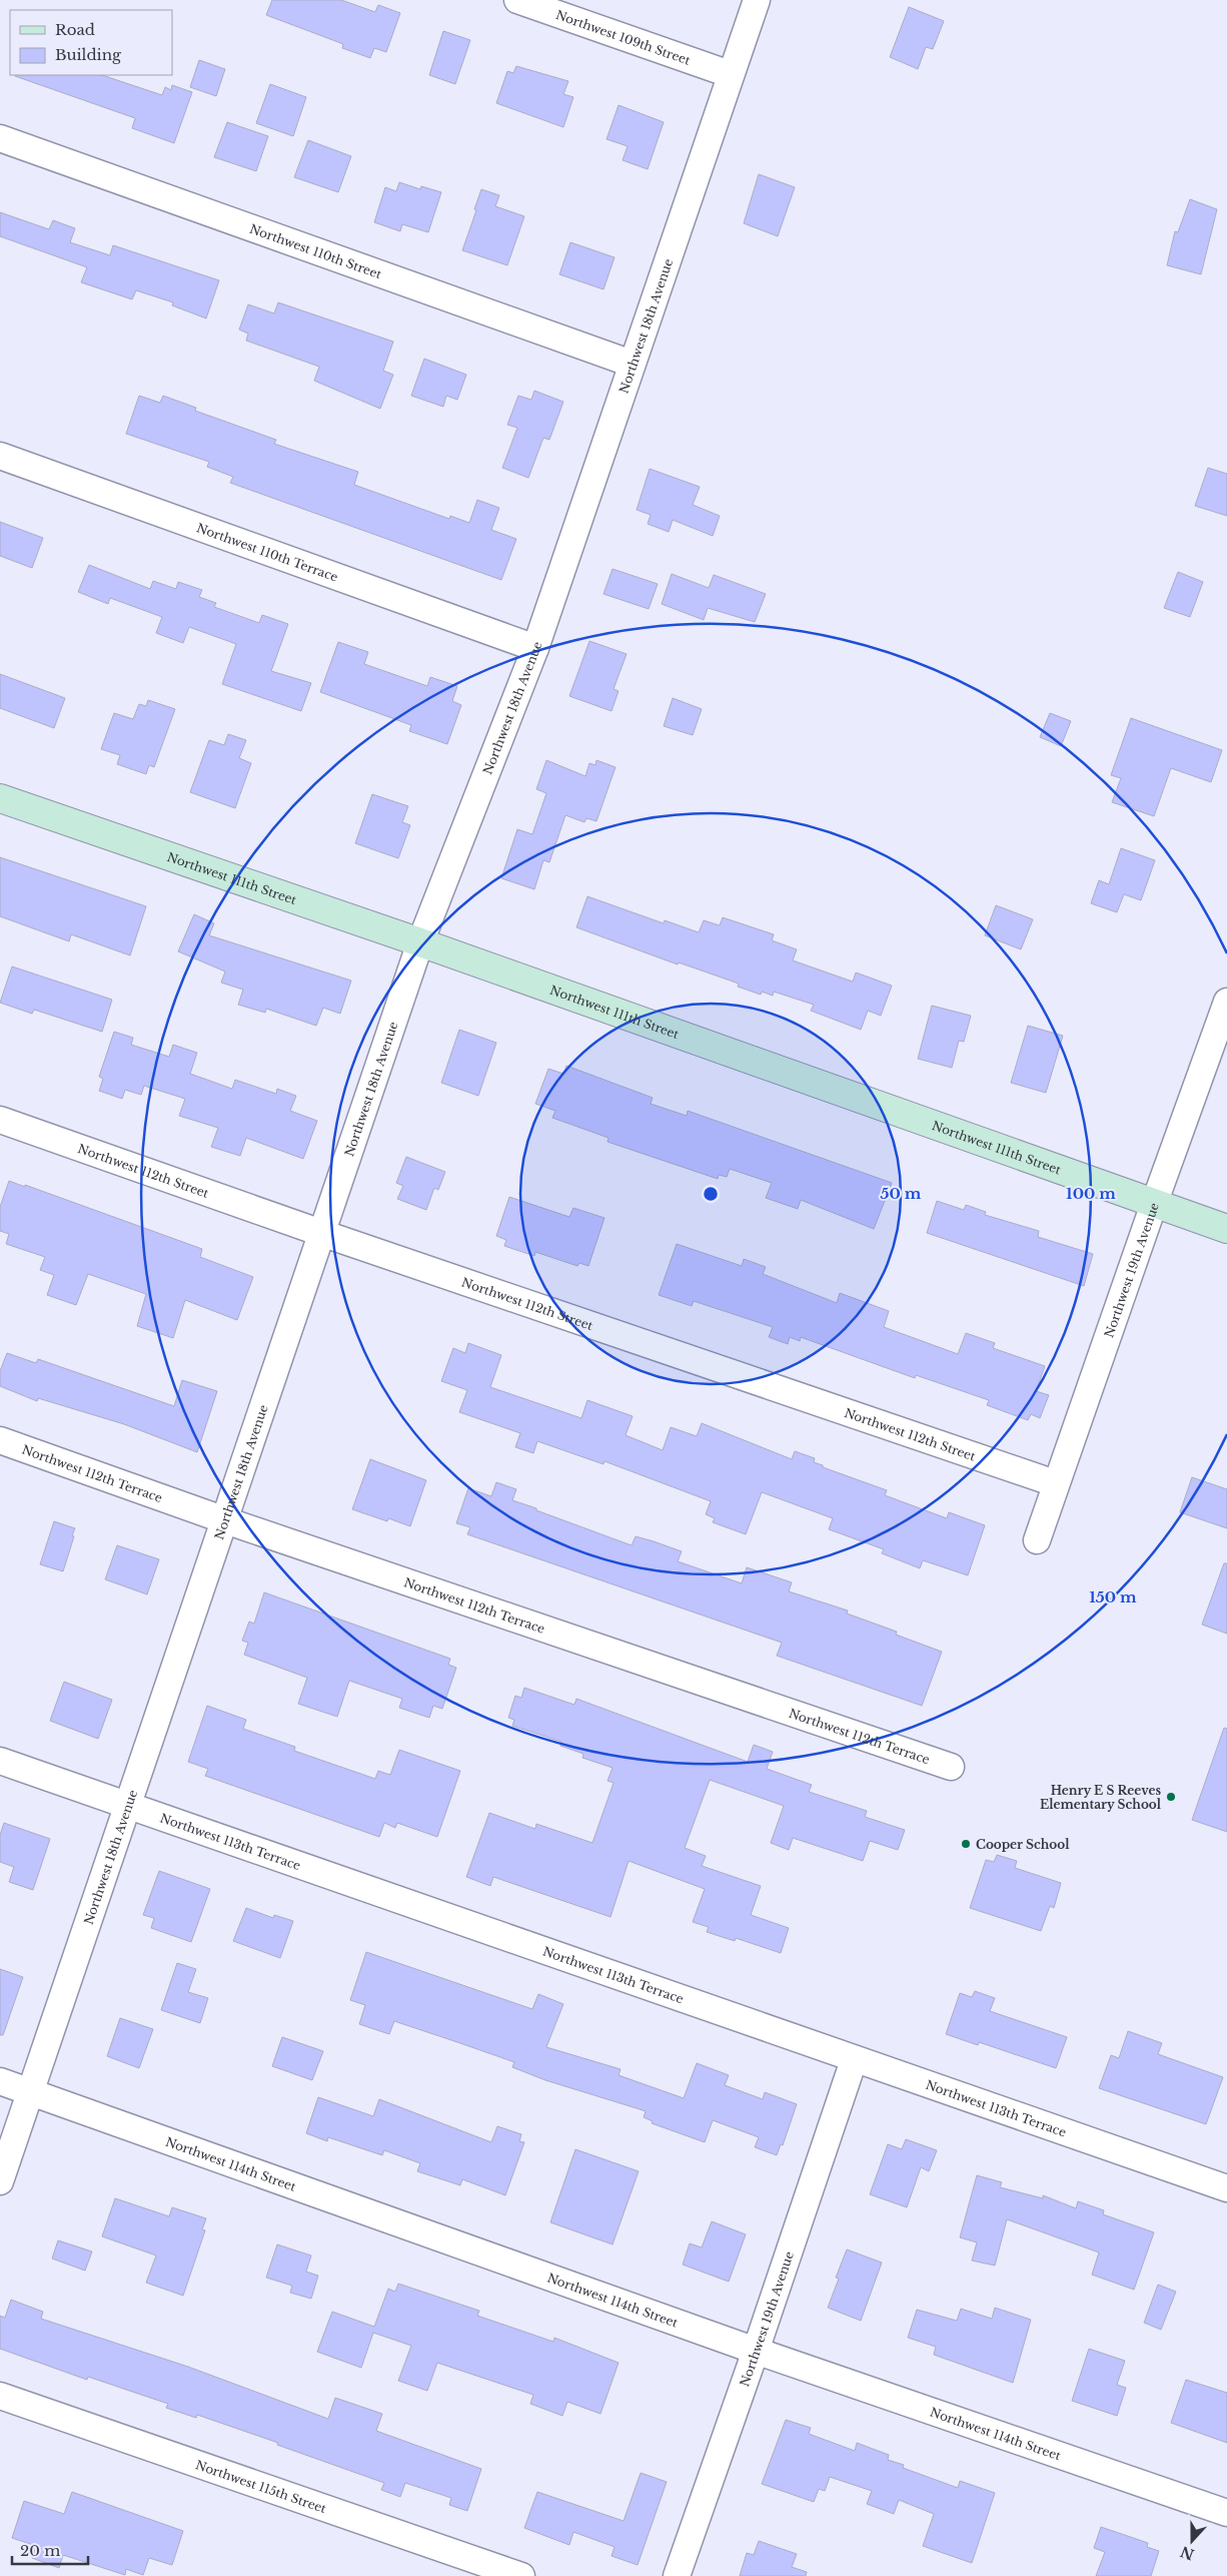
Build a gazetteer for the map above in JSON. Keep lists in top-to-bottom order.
{
  "streets": {
    "street": [
      "Northwest 109th Street",
      "Northwest 110th Street",
      "Northwest 18th Avenue",
      "Northwest 110th Terrace",
      "Northwest 111th Street",
      "Northwest 112th Street",
      "Northwest 19th Avenue",
      "Northwest 112th Terrace",
      "Northwest 113th Terrace",
      "Northwest 114th Street",
      "Northwest 115th Street"
    ]
  },
  "crossings": [
    ["Northwest 109th Street", "Northwest 18th Avenue"],
    ["Northwest 110th Street", "Northwest 18th Avenue"],
    ["Northwest 18th Avenue", "Northwest 110th Terrace"],
    ["Northwest 18th Avenue", "Northwest 111th Street"],
    ["Northwest 18th Avenue", "Northwest 112th Street"],
    ["Northwest 18th Avenue", "Northwest 112th Terrace"],
    ["Northwest 18th Avenue", "Northwest 113th Terrace"],
    ["Northwest 18th Avenue", "Northwest 114th Street"],
    ["Northwest 111th Street", "Northwest 19th Avenue"],
    ["Northwest 112th Street", "Northwest 19th Avenue"],
    ["Northwest 19th Avenue", "Northwest 113th Terrace"],
    ["Northwest 19th Avenue", "Northwest 114th Street"]
  ],
  "places": ["Henry E S Reeves Elementary School", "Cooper School"],
  "legend": ["Road", "Building"],
  "scale_bar": "20 m",
  "north": "bottom",
  "rings": ["50 m", "100 m", "150 m"]
}
